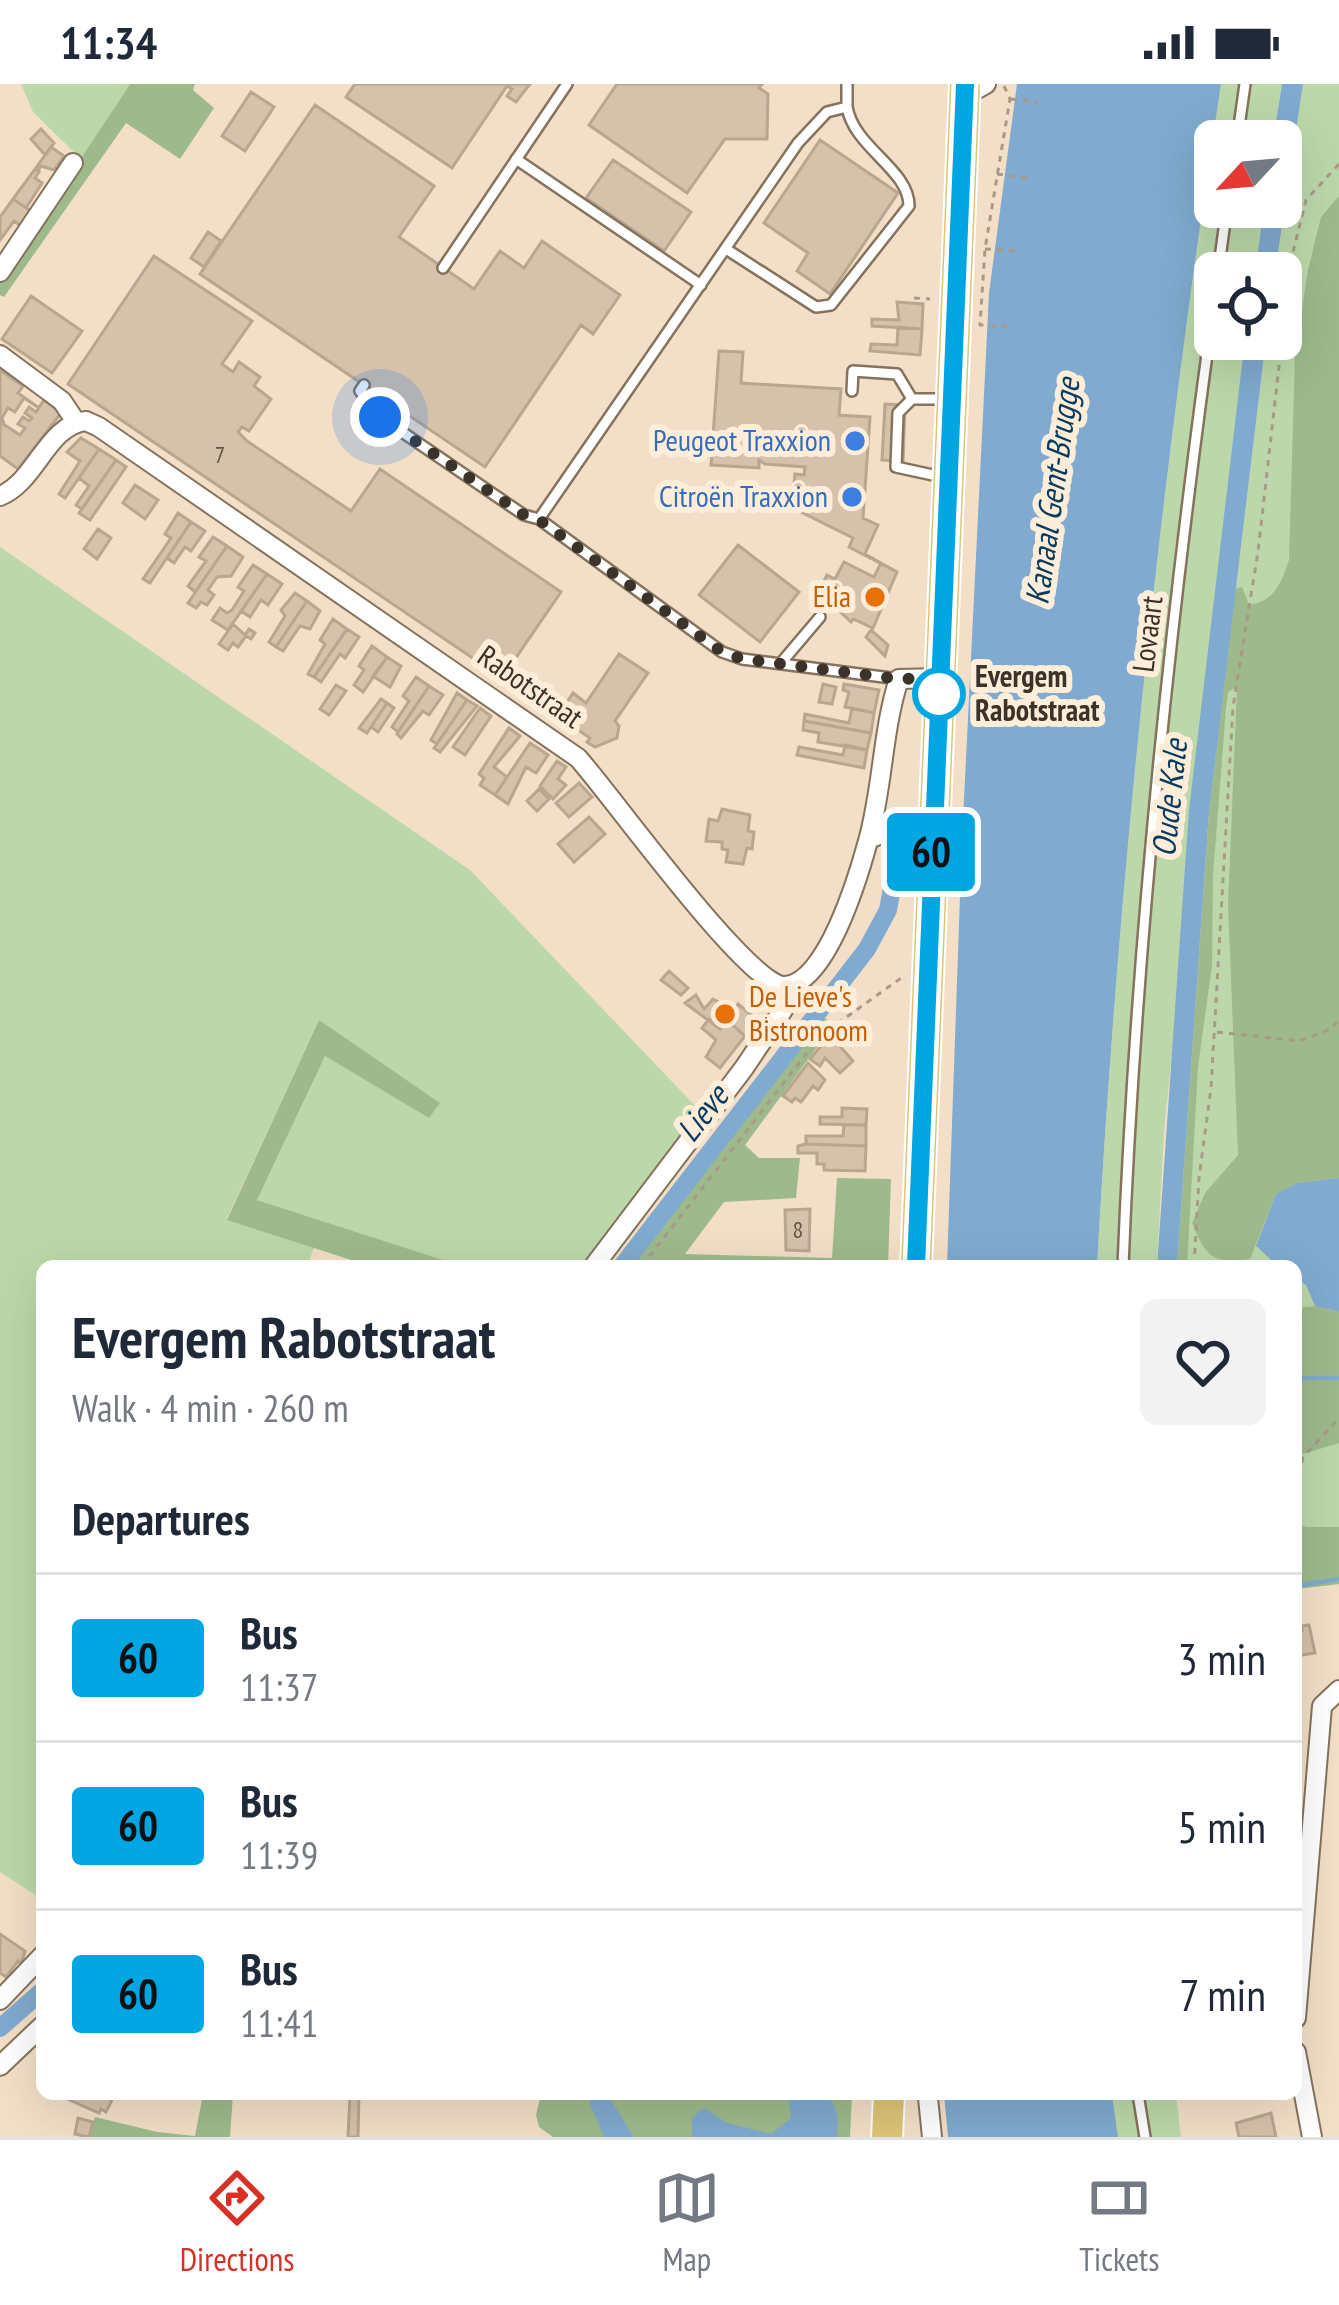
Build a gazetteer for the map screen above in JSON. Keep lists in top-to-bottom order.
{
  "streets": {
    "street": ["Rabotstraat"],
    "lane": ["Lovaart"]
  },
  "water": ["Kanaal Gent-Brugge", "Oude Kale", "Lieve"],
  "places": [
    "Peugeot Traxxion",
    "Citroën Traxxion",
    "Elia",
    "Evergem Rabotstraat",
    "De Lieve's Bistronoom"
  ],
  "lines": ["bus line 60"],
  "house_numbers": ["7", "8"],
  "north": "bottom left",
  "page": {
    "status": "11:34",
    "on_map": "60",
    "heading": [
      ["Evergem Rabotstraat", "Walk · 4 min · 260 m"],
      "Departures"
    ],
    "list": [
      {
        "mark": "60",
        "name": "Bus",
        "note": "11:37",
        "value": "3 min"
      },
      {
        "mark": "60",
        "name": "Bus",
        "note": "11:39",
        "value": "5 min"
      },
      {
        "mark": "60",
        "name": "Bus",
        "note": "11:41",
        "value": "7 min"
      }
    ],
    "tabs": ["Directions", "Map", "Tickets"]
  }
}
